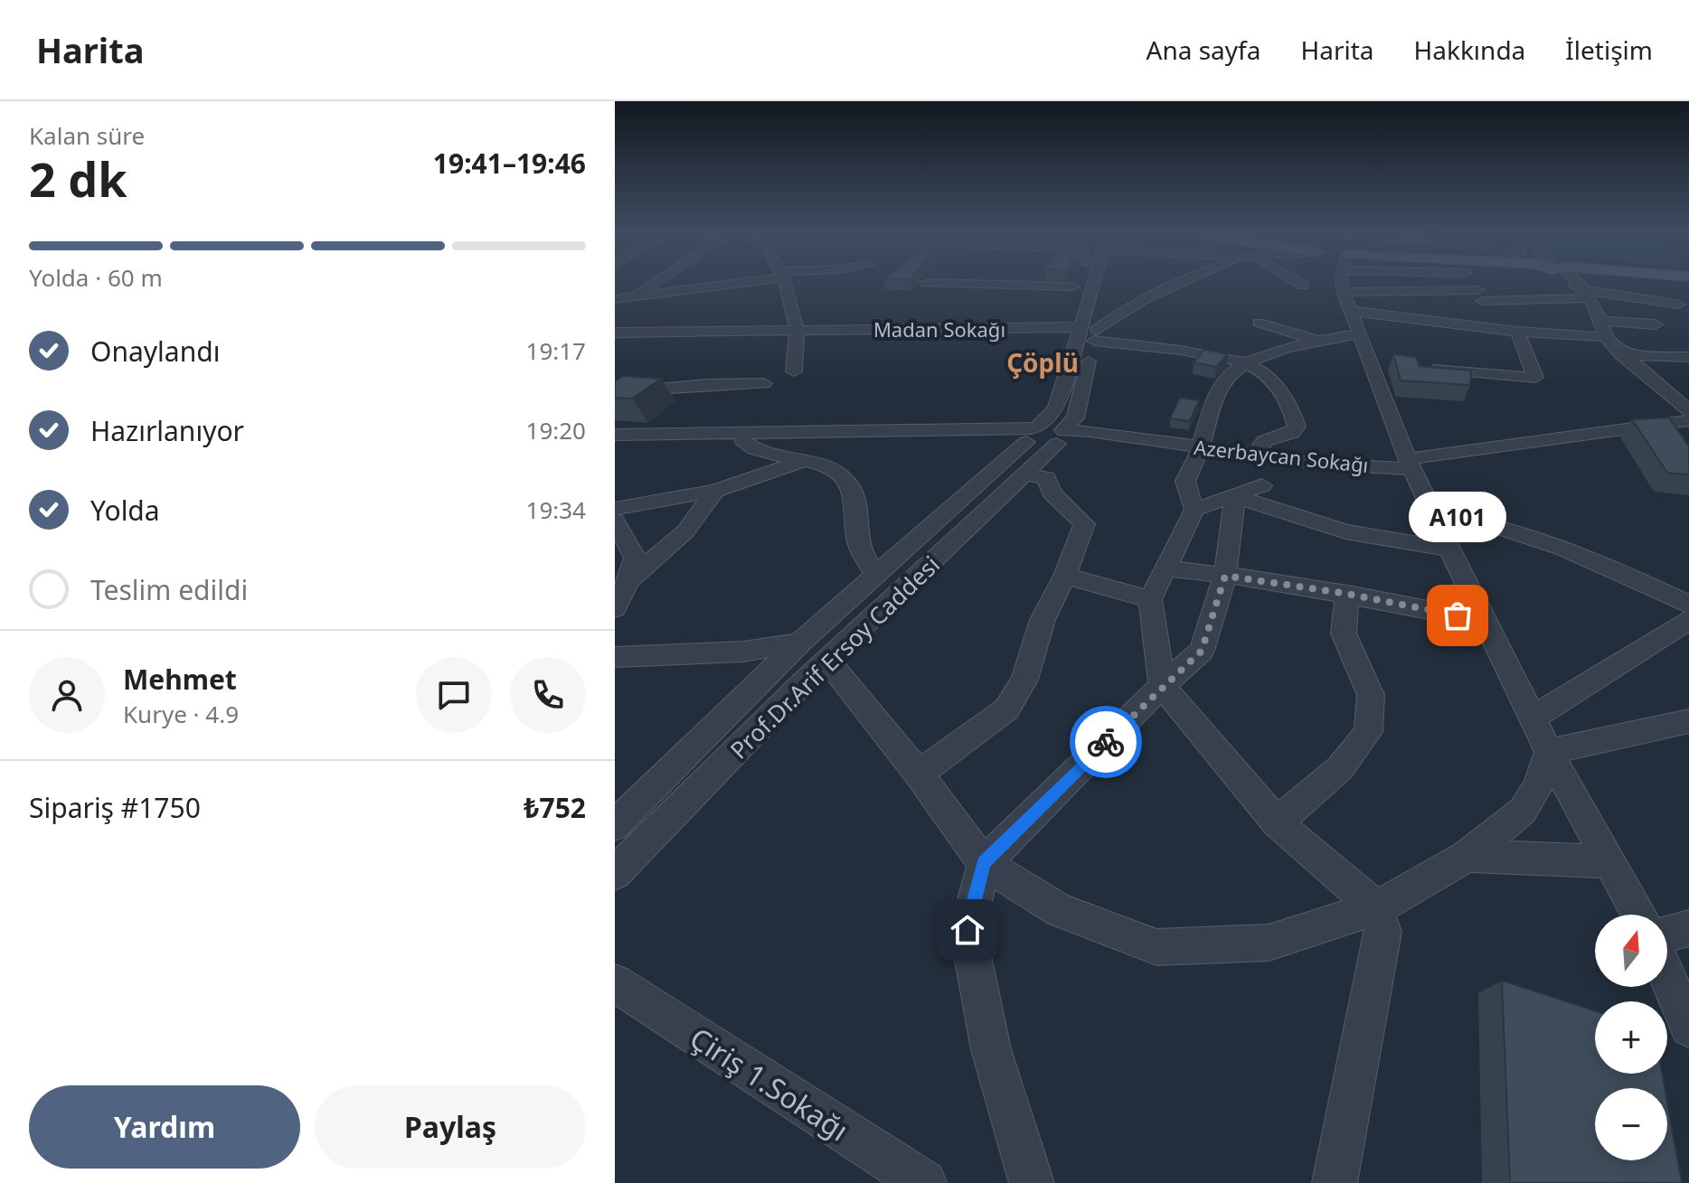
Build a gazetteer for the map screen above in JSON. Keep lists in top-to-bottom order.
{
  "streets": {
    "street": [
      "Madan Sokağı",
      "Azerbaycan Sokağı",
      "Prof.Dr.Arif Ersoy Caddesi",
      "Çiriş 1.Sokağı"
    ]
  },
  "crossings": [
    ["Madan Sokağı", "Prof.Dr.Arif Ersoy Caddesi"],
    ["Azerbaycan Sokağı", "Prof.Dr.Arif Ersoy Caddesi"]
  ],
  "districts": ["Çöplü"],
  "places": ["A101"],
  "north": "top",
  "page": {
    "header": "Harita",
    "nav": [
      "Ana sayfa",
      "Harita",
      "Hakkında",
      "İletişim"
    ],
    "heading": ["2 dk", "Kalan süre", "19:41–19:46"],
    "panel": [
      "Mehmet",
      "Kurye · 4.9",
      "Sipariş #1750",
      "₺752"
    ],
    "bar": "Yolda · 60 m",
    "list": [
      ["Onaylandı", "19:17"],
      ["Hazırlanıyor", "19:20"],
      ["Yolda", "19:34"],
      "Teslim edildi"
    ],
    "bubble": "A101",
    "map_buttons": ["+", "−"],
    "buttons": ["Yardım", "Paylaş"]
  }
}
